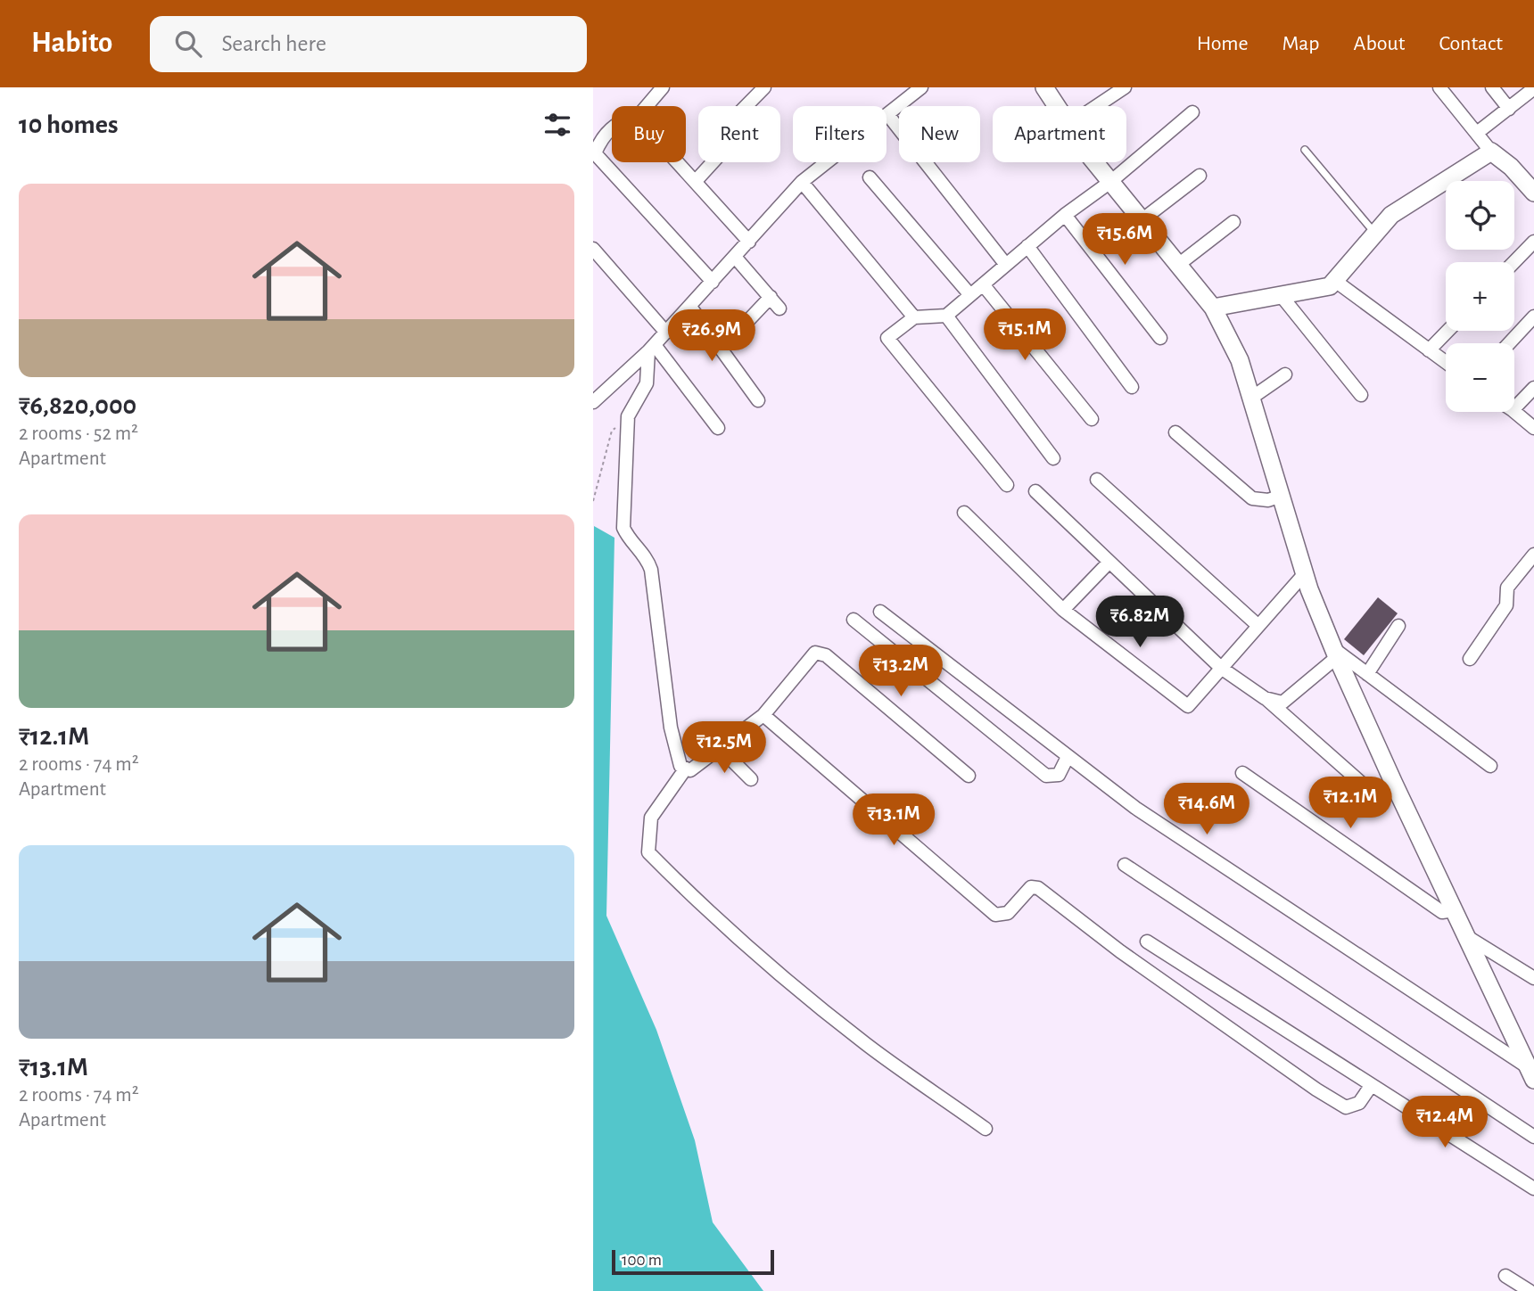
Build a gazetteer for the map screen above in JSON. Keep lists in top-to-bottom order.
{
  "scale_bar": "100 m",
  "page": {
    "header": "Habito",
    "search": "Search here",
    "nav": [
      "Home",
      "Map",
      "About",
      "Contact"
    ],
    "heading": "10 homes",
    "chip": [
      "Buy",
      "Rent",
      "Filters",
      "New",
      "Apartment"
    ],
    "list": [
      {
        "name": "₹6,820,000",
        "note": "2 rooms · 52 m² · Apartment"
      },
      {
        "name": "₹12.1M",
        "note": "2 rooms · 74 m² · Apartment"
      },
      {
        "name": "₹13.1M",
        "note": "2 rooms · 74 m² · Apartment"
      }
    ],
    "map_buttons": ["+", "−"],
    "price": [
      "₹15.6M",
      "₹15.1M",
      "₹26.9M",
      "₹6.82M",
      "₹13.2M",
      "₹12.5M",
      "₹12.1M",
      "₹14.6M",
      "₹13.1M",
      "₹12.4M"
    ],
    "scale": "100 m"
  }
}
